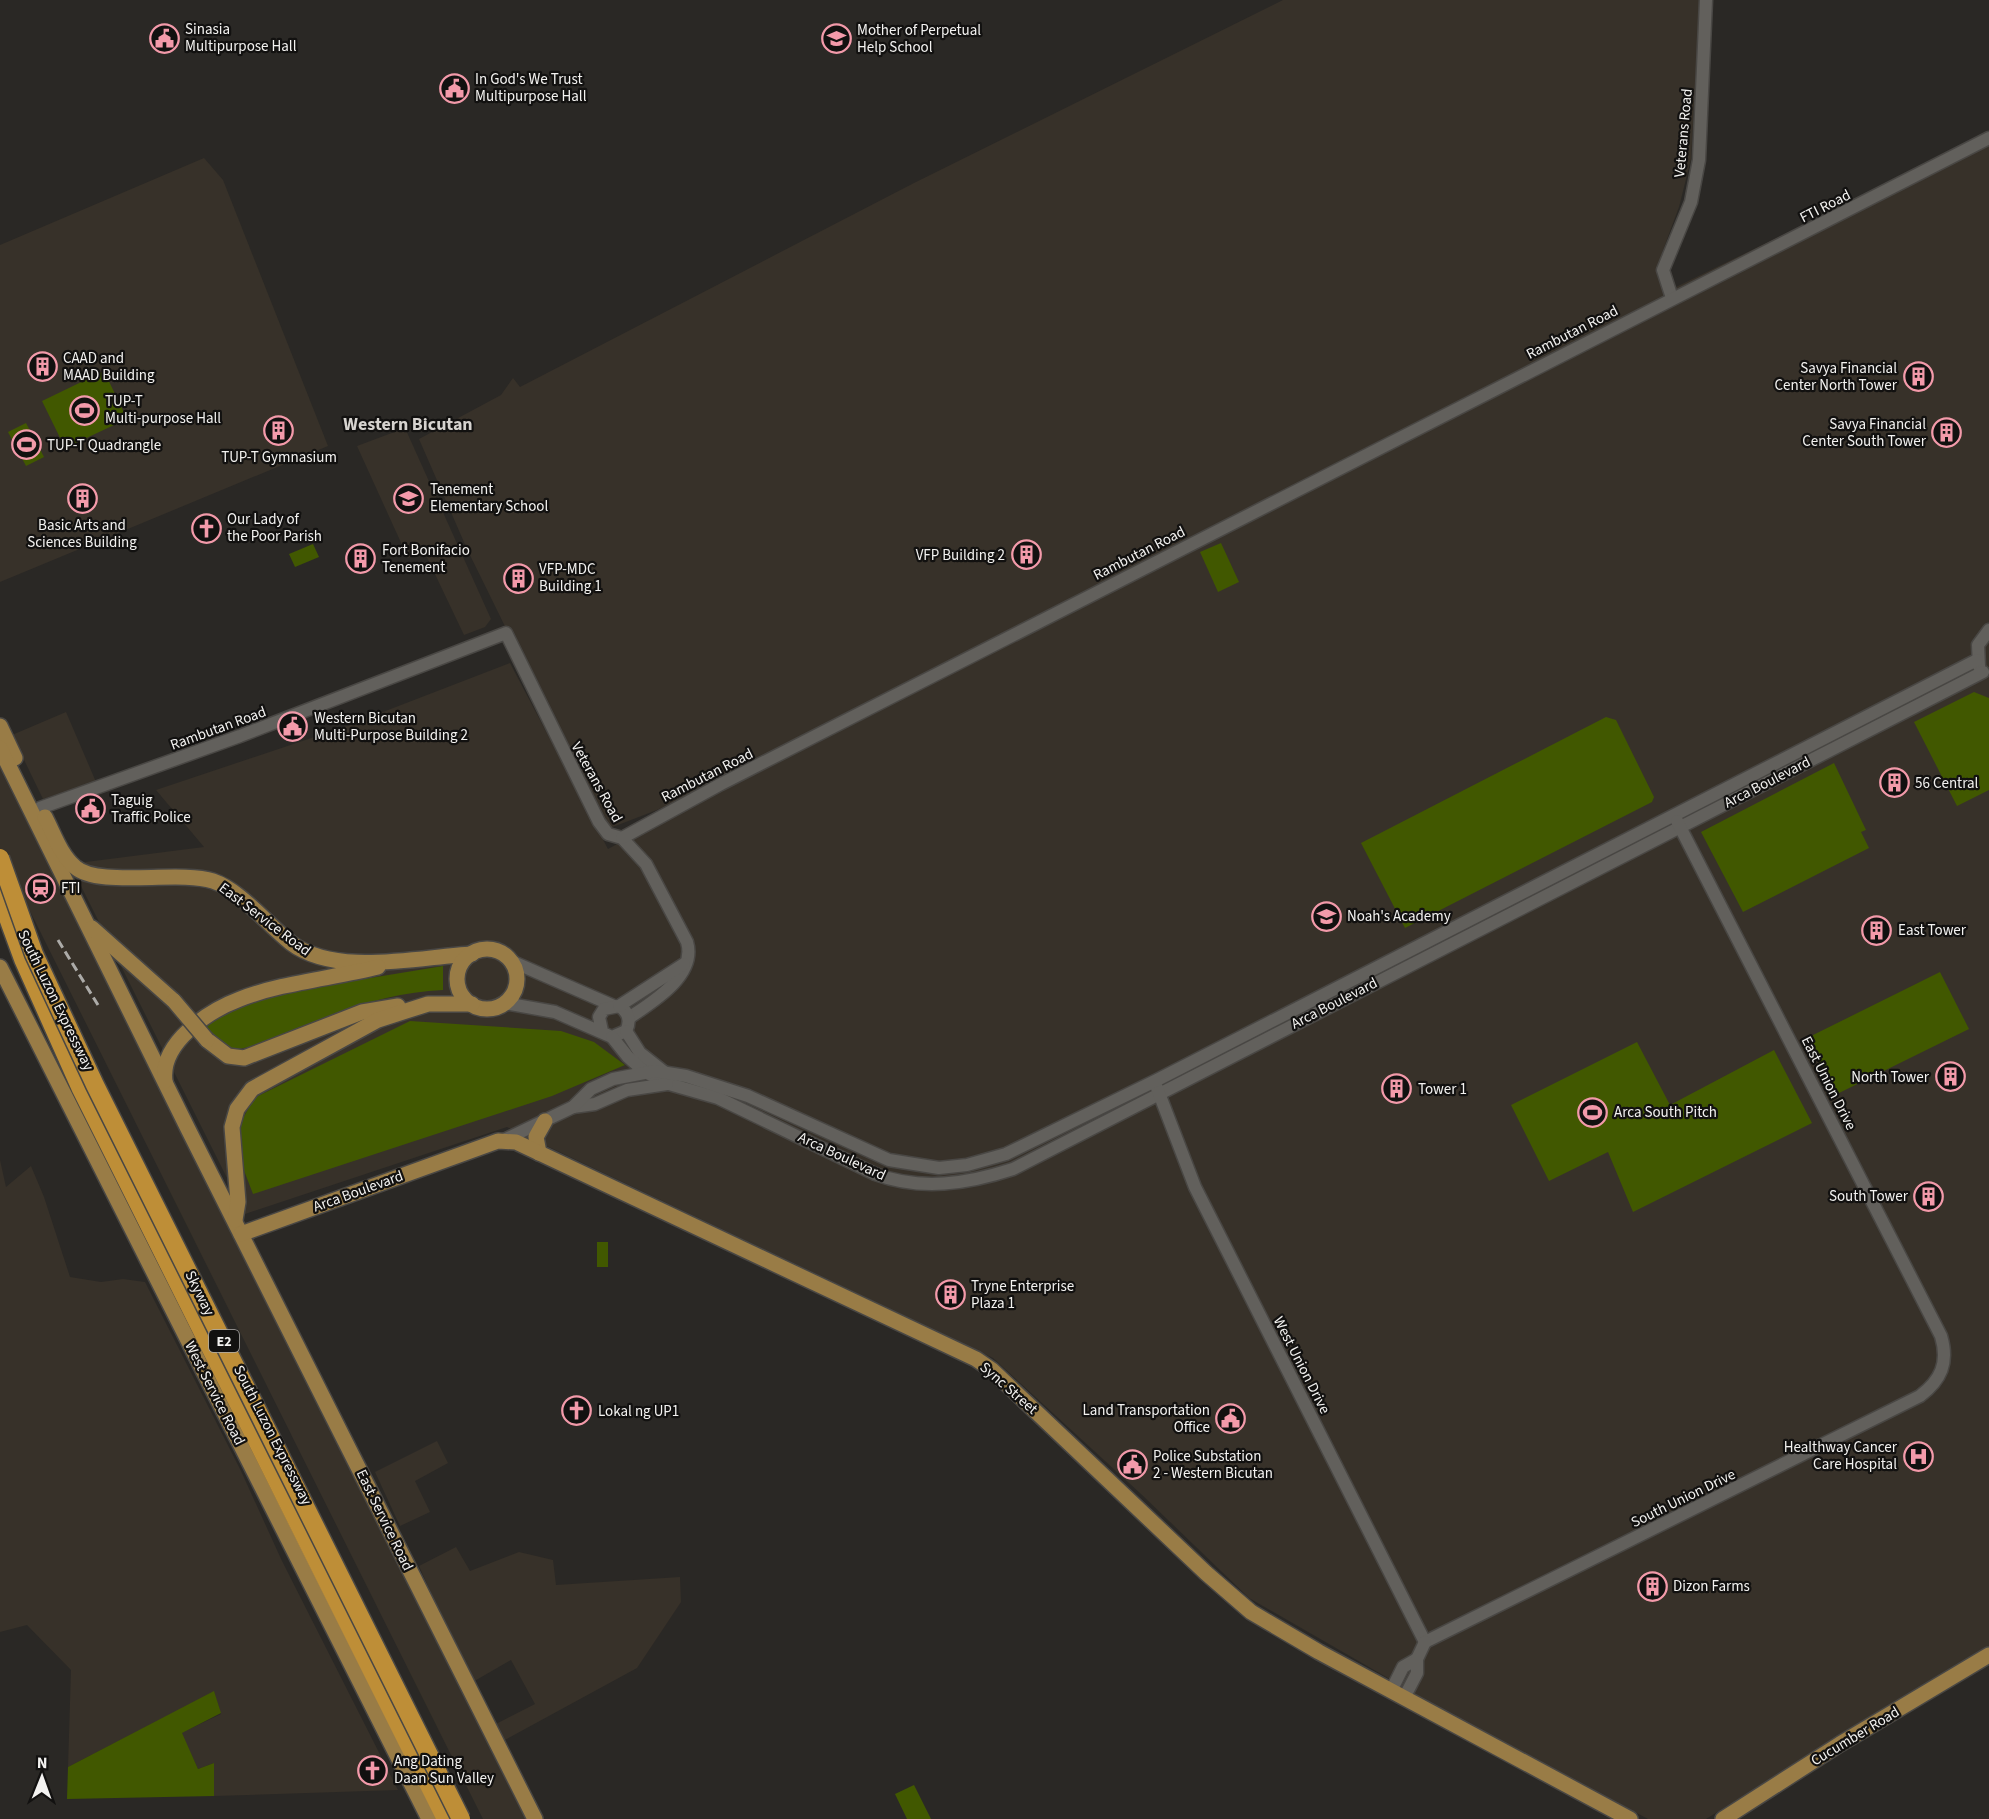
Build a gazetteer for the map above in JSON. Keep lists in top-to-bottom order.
{
  "streets": {
    "highway": ["South Luzon Expressway", "Skyway", "E2"],
    "main road": [
      "Arca Boulevard",
      "East Service Road",
      "Sync Street",
      "West Service Road",
      "Cucumber Road"
    ],
    "street": [
      "Veterans Road",
      "FTI Road",
      "Rambutan Road",
      "East Union Drive",
      "West Union Drive",
      "South Union Drive"
    ]
  },
  "crossings": [
    ["Veterans Road", "FTI Road"],
    ["Veterans Road", "Rambutan Road"],
    ["FTI Road", "Rambutan Road"],
    ["Rambutan Road", "East Service Road"],
    ["Arca Boulevard", "East Service Road"],
    ["Arca Boulevard", "East Union Drive"],
    ["Arca Boulevard", "West Union Drive"],
    ["South Luzon Expressway", "Skyway"],
    ["East Union Drive", "South Union Drive"],
    ["West Union Drive", "South Union Drive"]
  ],
  "districts": ["Western Bicutan"],
  "places": {
    "public building": [
      "Sinasia Multipurpose Hall",
      "In God's We Trust Multipurpose Hall",
      "Western Bicutan Multi-Purpose Building 2",
      "Taguig Traffic Police",
      "Land Transportation Office",
      "Police Substation 2 - Western Bicutan"
    ],
    "school or university": ["Mother of Perpetual Help School", "Tenement Elementary School", "Noah's Academy"],
    "building": [
      "CAAD and MAAD Building",
      "Savya Financial Center North Tower",
      "TUP-T Gymnasium",
      "Savya Financial Center South Tower",
      "Basic Arts and Sciences Building",
      "VFP Building 2",
      "Fort Bonifacio Tenement",
      "VFP-MDC Building 1",
      "56 Central",
      "East Tower",
      "North Tower",
      "Tower 1",
      "South Tower",
      "Tryne Enterprise Plaza 1",
      "Dizon Farms"
    ],
    "sports": ["TUP-T Multi-purpose Hall", "TUP-T Quadrangle", "Arca South Pitch"],
    "church": ["Our Lady of the Poor Parish", "Lokal ng UP1", "Ang Dating Daan Sun Valley"],
    "station": ["FTI"],
    "hospital": ["Healthway Cancer Care Hospital"]
  },
  "north": "top"
}
